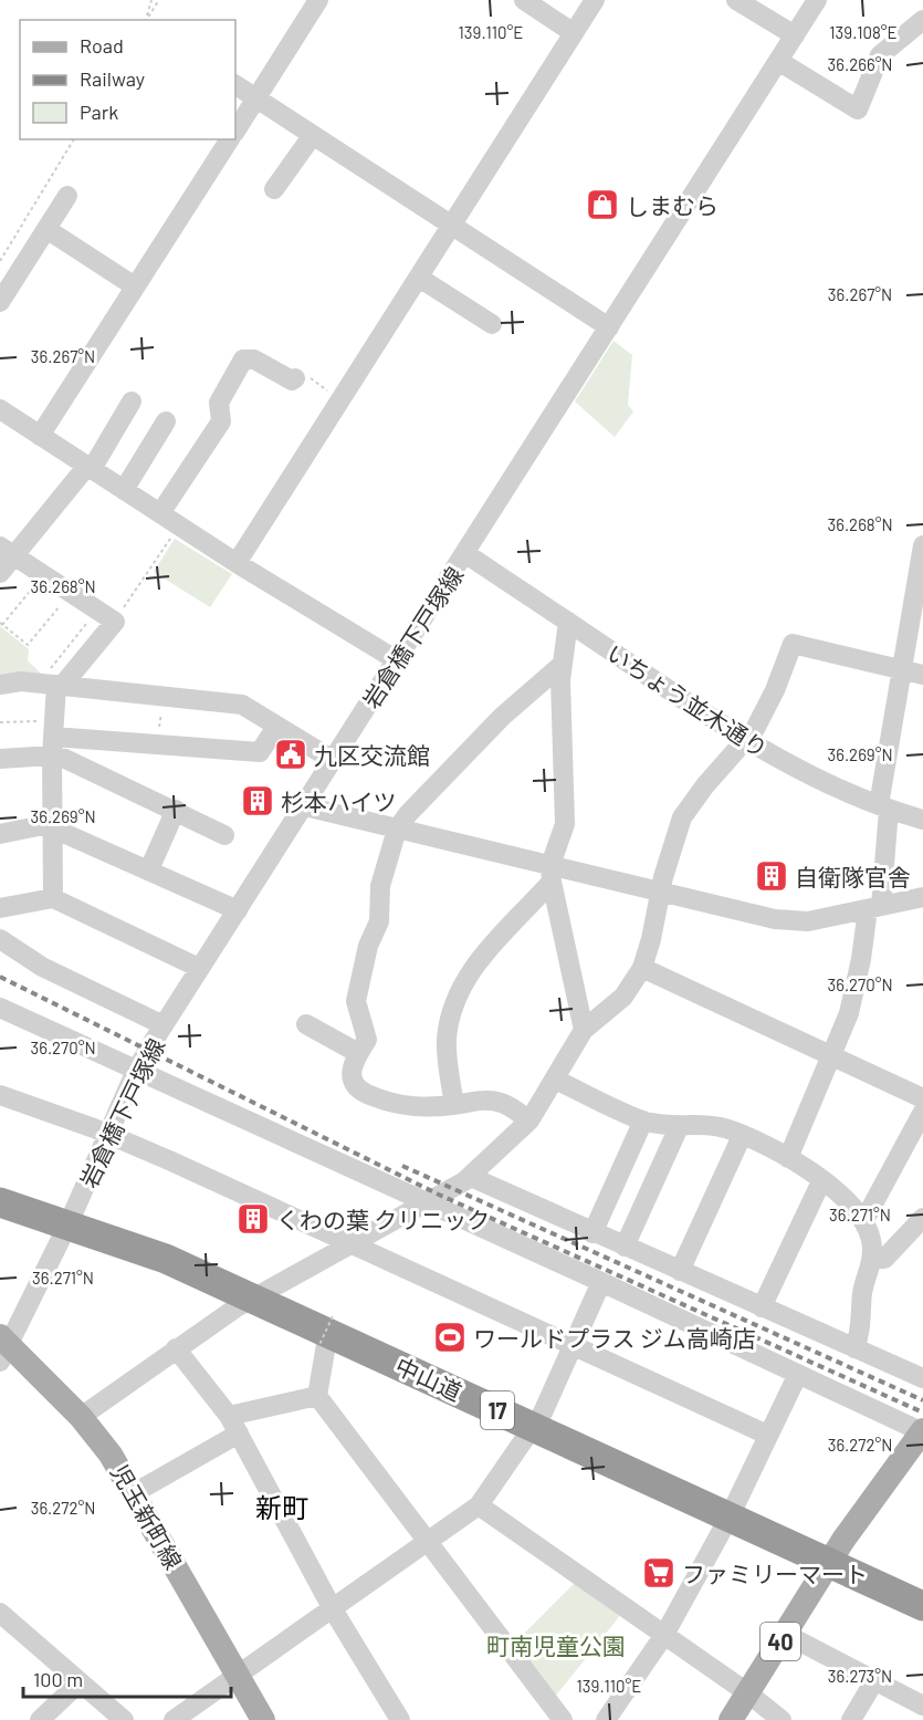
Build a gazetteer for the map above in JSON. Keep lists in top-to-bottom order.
{
  "streets": {
    "highway": ["中山道", "17"],
    "main road": ["児玉新町線", "40"],
    "street": ["岩倉橋下戸塚線", "いちょう並木通り"]
  },
  "crossings": [
    ["岩倉橋下戸塚線", "いちょう並木通り"],
    ["岩倉橋下戸塚線", "中山道"],
    ["岩倉橋下戸塚線", "児玉新町線"],
    ["中山道", "40"]
  ],
  "districts": ["新町"],
  "parks": ["町南児童公園"],
  "places": {
    "shop": ["しまむら"],
    "public building": ["九区交流館"],
    "building": ["杉本ハイツ", "自衛隊官舎", "くわの葉 クリニック"],
    "sports": ["ワールドプラス ジム高崎店"],
    "supermarket": ["ファミリーマート"]
  },
  "legend": ["Road", "Railway", "Park"],
  "scale_bar": "100 m",
  "coordinates": [
    "139.110°E",
    "139.108°E",
    "36.266°N",
    "36.267°N",
    "36.268°N",
    "36.269°N",
    "36.270°N",
    "36.271°N",
    "36.272°N",
    "36.273°N"
  ]
}
